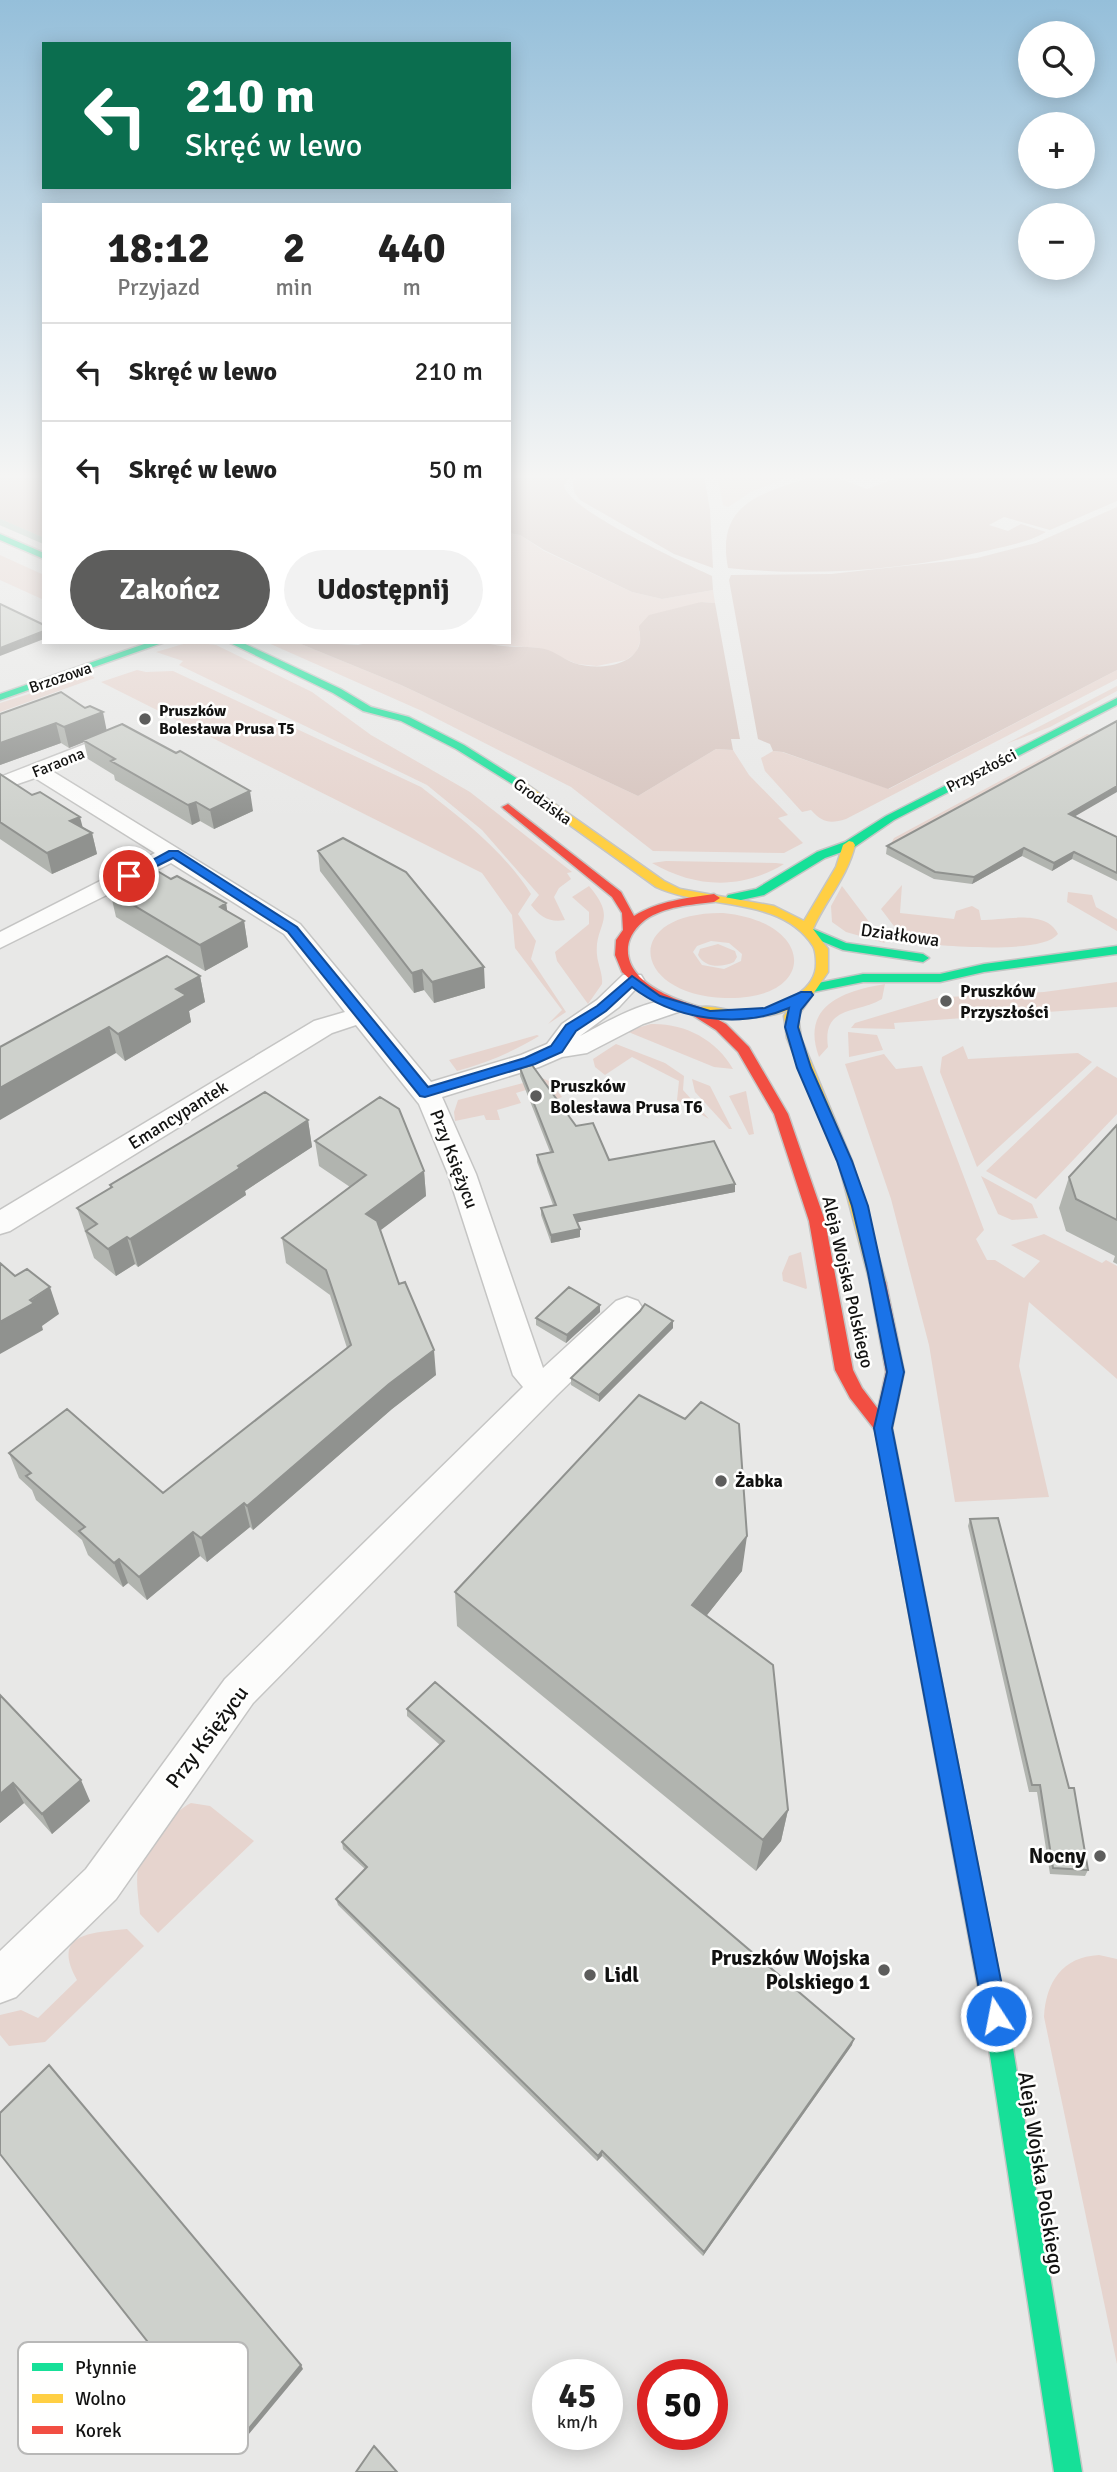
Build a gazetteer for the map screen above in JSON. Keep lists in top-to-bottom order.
{
  "streets": {
    "main road": [
      "Brzozowa",
      "Przyszłości",
      "Grodziska",
      "Działkowa",
      "Aleja Wojska Polskiego"
    ],
    "street": ["Faraona", "Emancypantek", "Przy Księżycu"]
  },
  "crossings": [
    ["Faraona", "Przy Księżycu"],
    ["Przyszłości", "Grodziska"],
    ["Przyszłości", "Działkowa"],
    ["Przyszłości", "Aleja Wojska Polskiego"],
    ["Grodziska", "Działkowa"],
    ["Grodziska", "Aleja Wojska Polskiego"],
    ["Działkowa", "Aleja Wojska Polskiego"],
    ["Emancypantek", "Przy Księżycu"]
  ],
  "places": [
    "Pruszków Bolesława Prusa T5",
    "Pruszków Przyszłości",
    "Pruszków Bolesława Prusa T6",
    "Żabka",
    "Nocny",
    "Pruszków Wojska Polskiego 1",
    "Lidl"
  ],
  "legend": ["Płynnie", "Wolno", "Korek"],
  "page": {
    "map_buttons": ["+", "−"],
    "turn": ["210 m", "Skręć w lewo"],
    "eta": [
      "18:12",
      "Przyjazd",
      "2",
      "min",
      "440",
      "m"
    ],
    "list": [
      {
        "name": "Skręć w lewo",
        "value": "210 m"
      },
      {
        "name": "Skręć w lewo",
        "value": "50 m"
      }
    ],
    "buttons": ["Zakończ", "Udostępnij"],
    "speed": "45 km/h",
    "limit": "50"
  }
}
